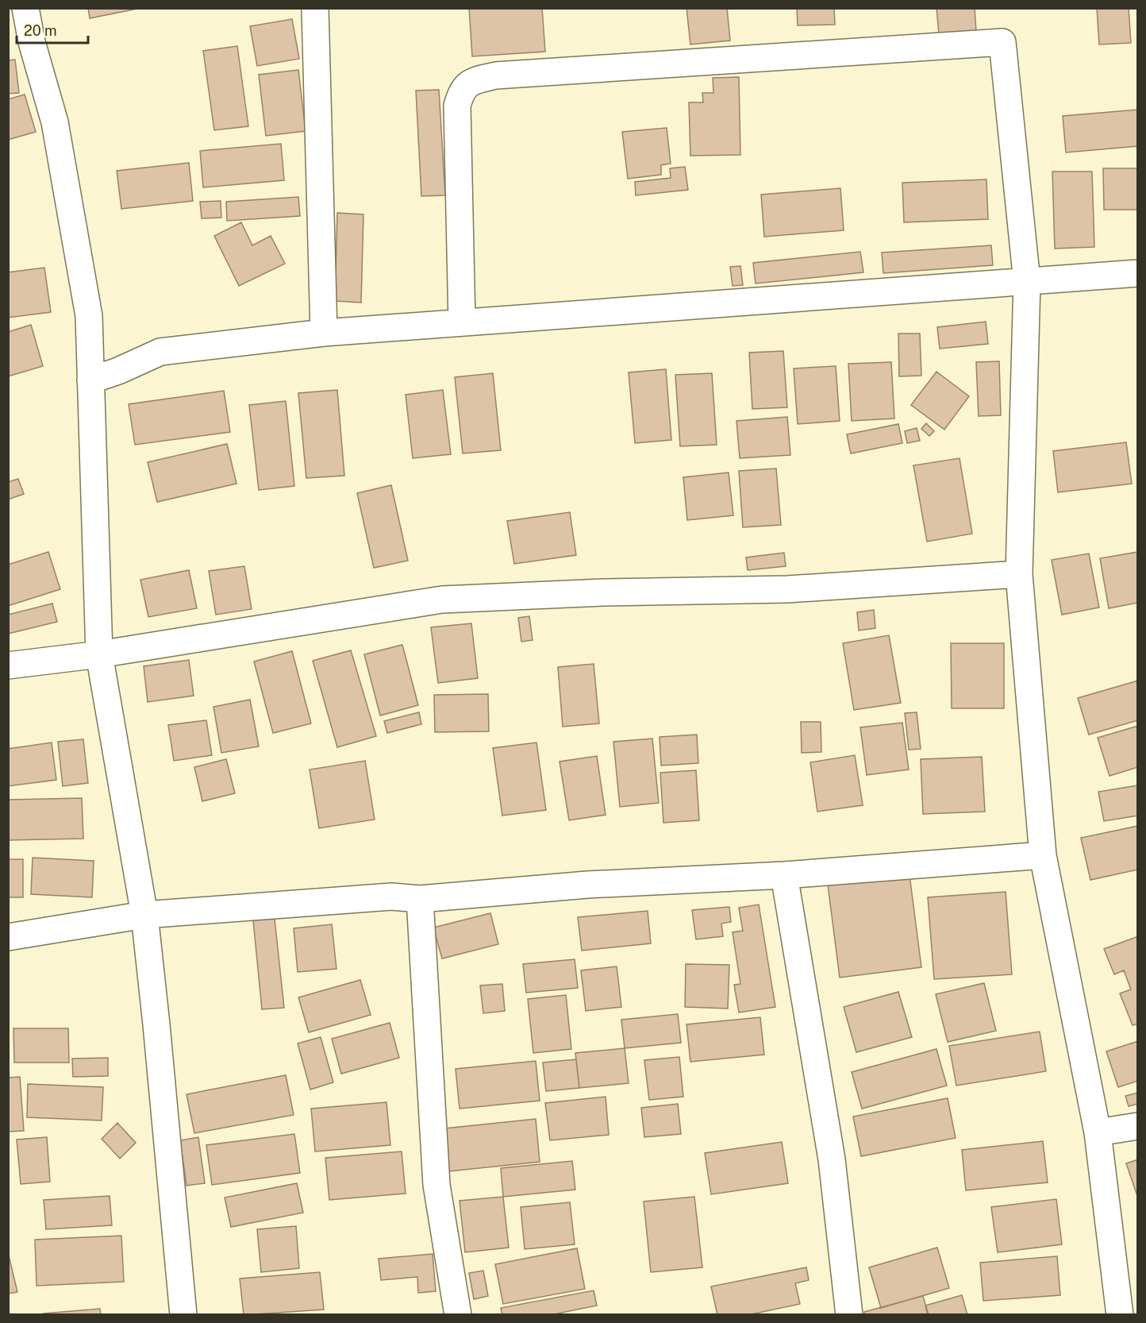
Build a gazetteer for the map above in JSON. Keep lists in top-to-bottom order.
{
  "scale_bar": "20 m"
}
